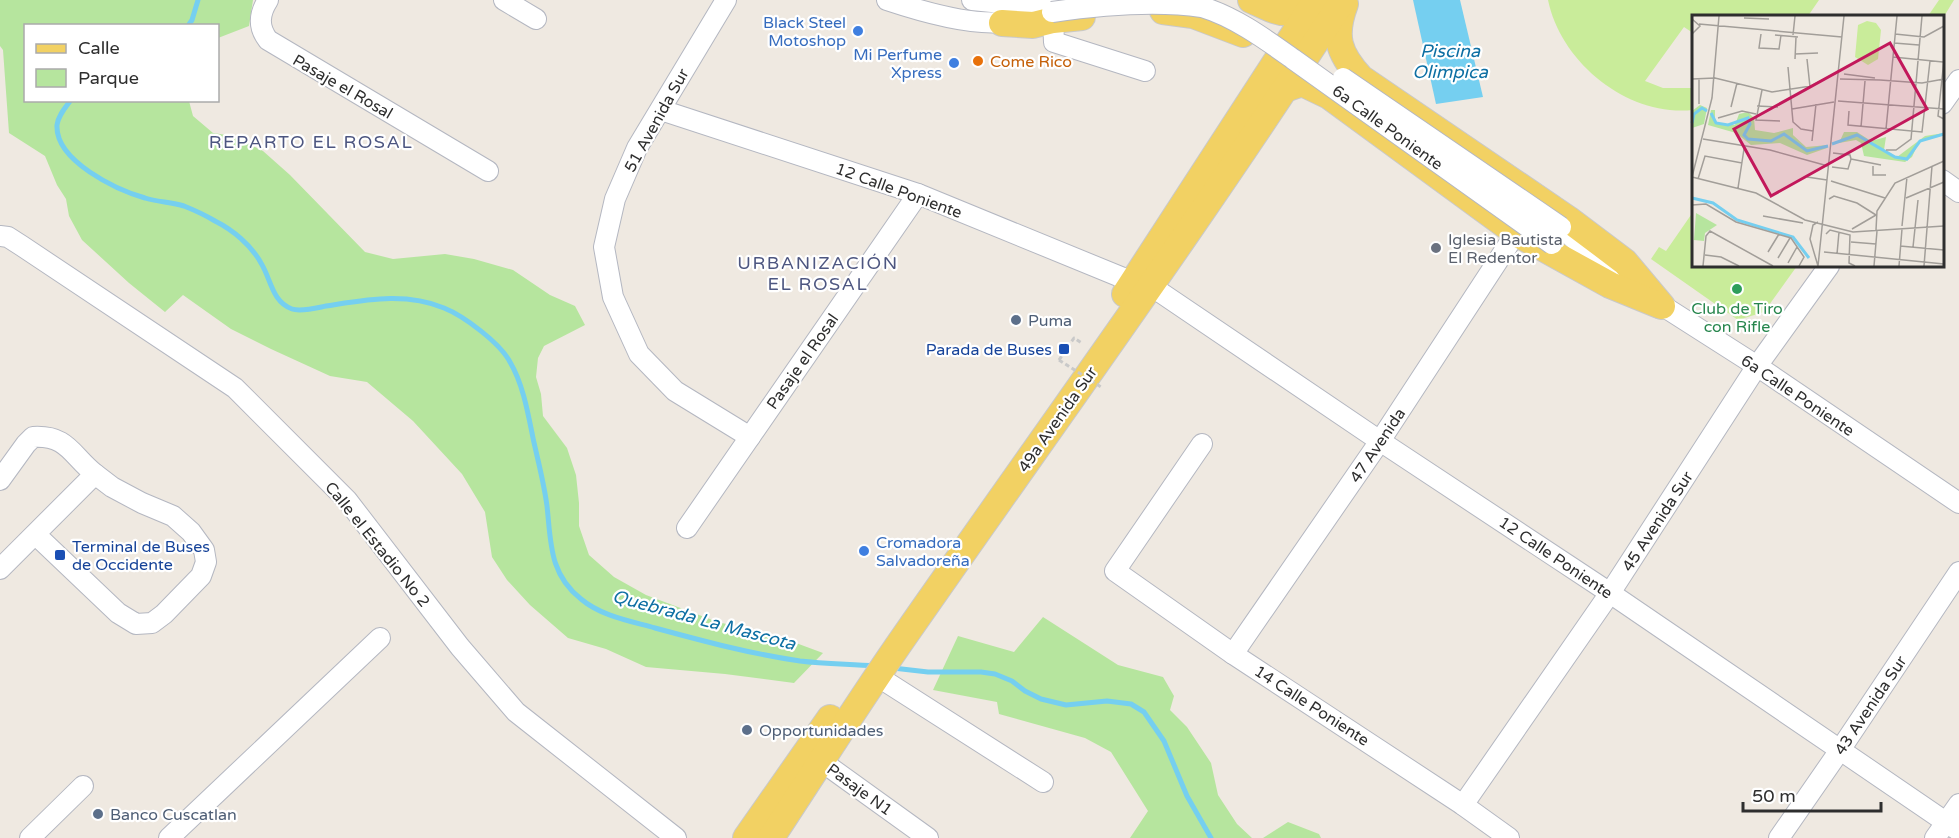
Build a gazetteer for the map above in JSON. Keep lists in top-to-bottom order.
{
  "streets": {
    "main road": ["49a Avenida Sur"],
    "street": [
      "Pasaje el Rosal",
      "51 Avenida Sur",
      "6a Calle Poniente",
      "12 Calle Poniente",
      "47 Avenida",
      "45 Avenida Sur",
      "Calle el Estadio No 2",
      "14 Calle Poniente",
      "43 Avenida Sur",
      "Pasaje N1"
    ]
  },
  "crossings": [
    ["Pasaje el Rosal", "51 Avenida Sur"],
    ["Pasaje el Rosal", "12 Calle Poniente"],
    ["51 Avenida Sur", "12 Calle Poniente"],
    ["6a Calle Poniente", "45 Avenida Sur"],
    ["12 Calle Poniente", "49a Avenida Sur"],
    ["12 Calle Poniente", "47 Avenida"],
    ["12 Calle Poniente", "45 Avenida Sur"],
    ["12 Calle Poniente", "43 Avenida Sur"],
    ["49a Avenida Sur", "Pasaje N1"],
    ["47 Avenida", "14 Calle Poniente"],
    ["45 Avenida Sur", "14 Calle Poniente"]
  ],
  "districts": ["REPARTO EL ROSAL", "URBANIZACIÓN EL ROSAL"],
  "water": ["Piscina Olimpica", "Quebrada La Mascota"],
  "places": {
    "other": [
      "Black Steel Motoshop",
      "Come Rico",
      "Mi Perfume Xpress",
      "Iglesia Bautista El Redentor",
      "Club de Tiro con Rifle",
      "Puma",
      "Cromadora Salvadoreña",
      "Opportunidades",
      "Banco Cuscatlan"
    ],
    "transit": ["Parada de Buses", "Terminal de Buses de Occidente"]
  },
  "legend": ["Calle", "Parque"],
  "scale_bar": "50 m"
}
